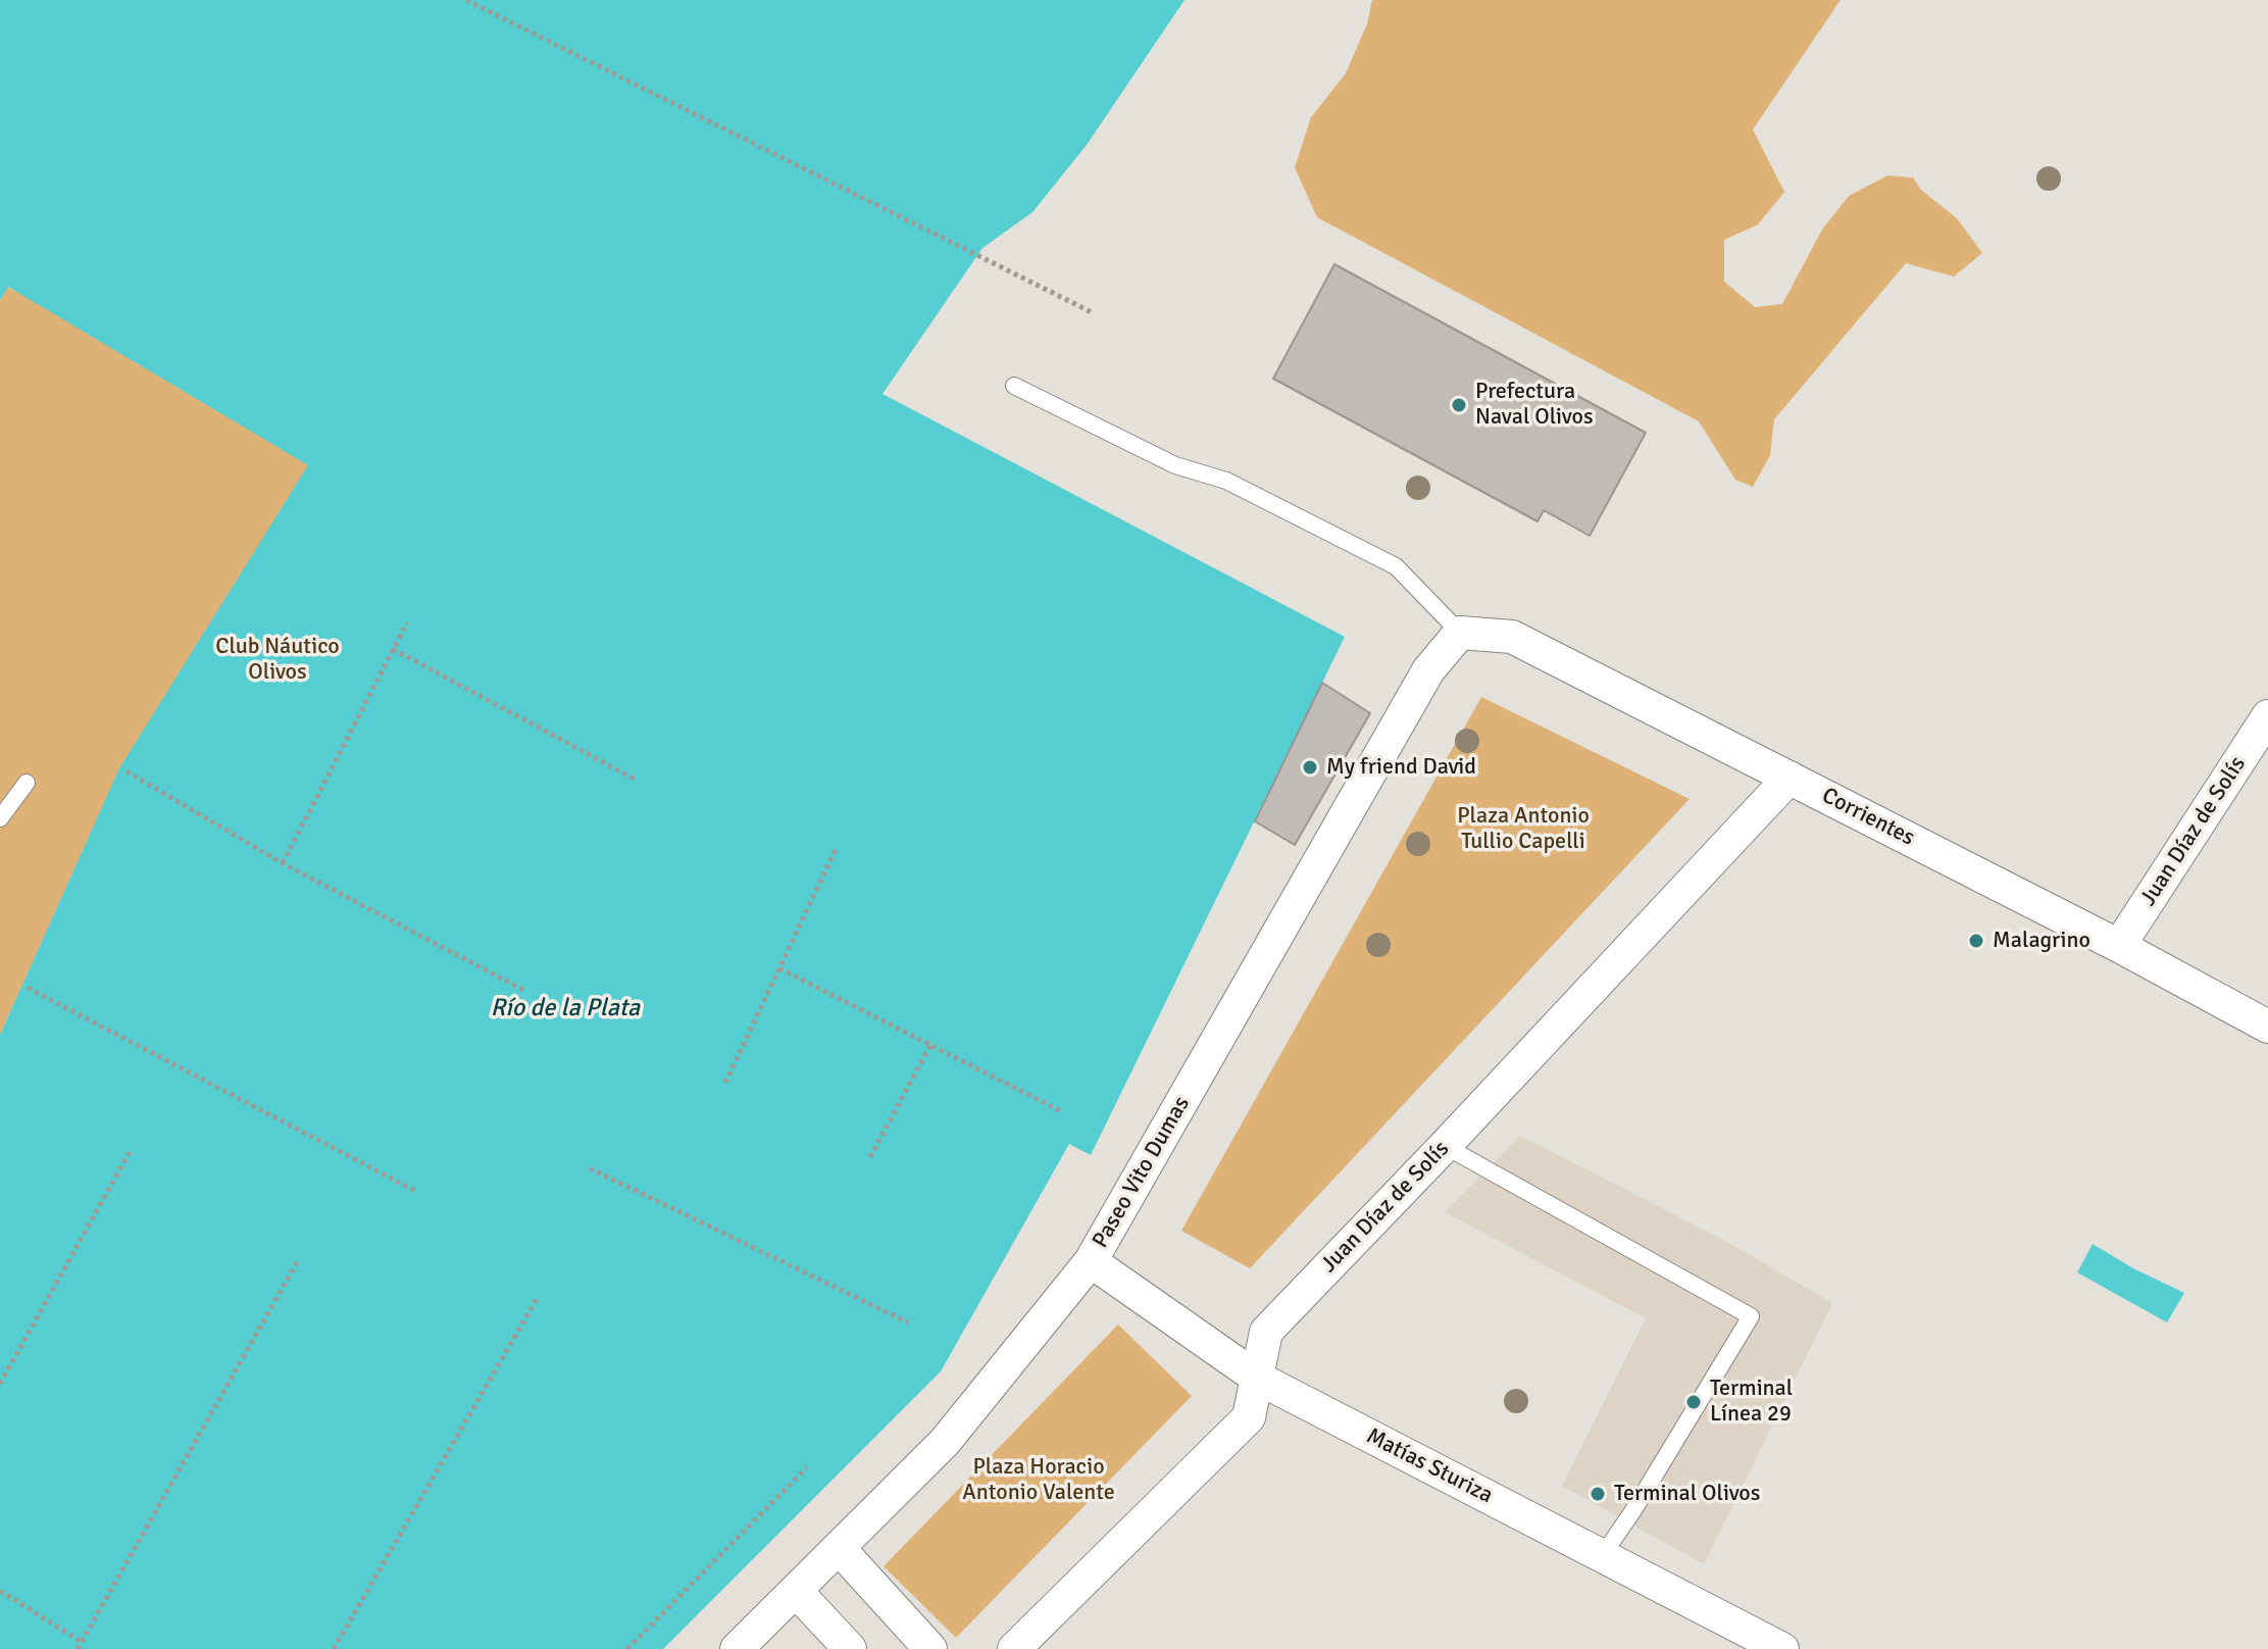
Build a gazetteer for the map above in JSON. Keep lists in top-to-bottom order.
{
  "streets": {
    "street": [
      "Corrientes",
      "Juan Díaz de Solís",
      "Paseo Vito Dumas",
      "Matías Sturiza"
    ]
  },
  "crossings": [
    ["Corrientes", "Juan Díaz de Solís"],
    ["Corrientes", "Paseo Vito Dumas"],
    ["Juan Díaz de Solís", "Matías Sturiza"],
    ["Paseo Vito Dumas", "Matías Sturiza"]
  ],
  "water": ["Río de la Plata"],
  "parks": ["Club Náutico Olivos", "Plaza Antonio Tullio Capelli", "Plaza Horacio Antonio Valente"],
  "places": [
    "Prefectura Naval Olivos",
    "My friend David",
    "Malagrino",
    "Terminal Línea 29",
    "Terminal Olivos"
  ]
}
